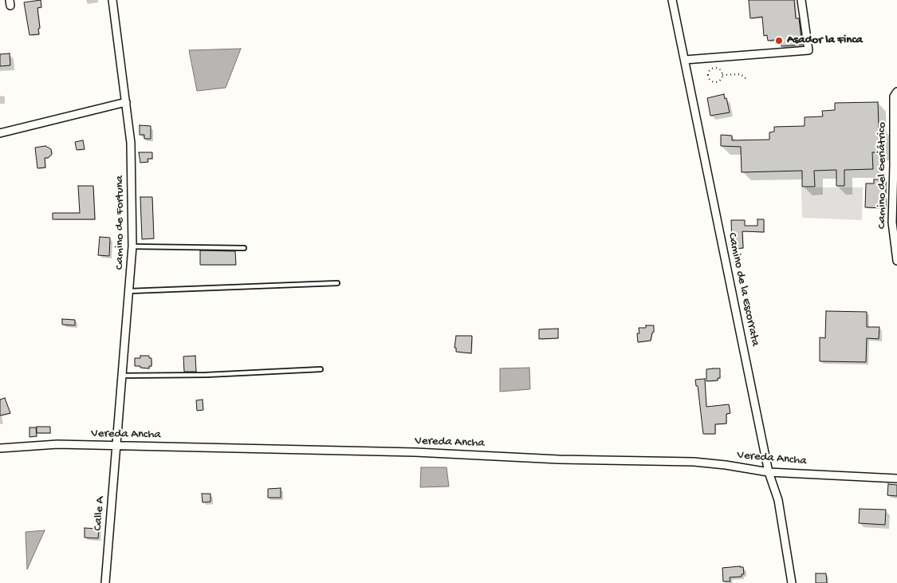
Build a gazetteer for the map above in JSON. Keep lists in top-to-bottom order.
{
  "streets": {
    "street": [
      "Camino del Geriátrico",
      "Camino de Fortuna",
      "Camino de la Escorrata",
      "Vereda Ancha",
      "Calle A"
    ]
  },
  "crossings": [
    ["Camino de Fortuna", "Vereda Ancha"],
    ["Camino de Fortuna", "Calle A"],
    ["Camino de la Escorrata", "Vereda Ancha"],
    ["Vereda Ancha", "Calle A"]
  ],
  "places": ["Asador la Finca"]
}
